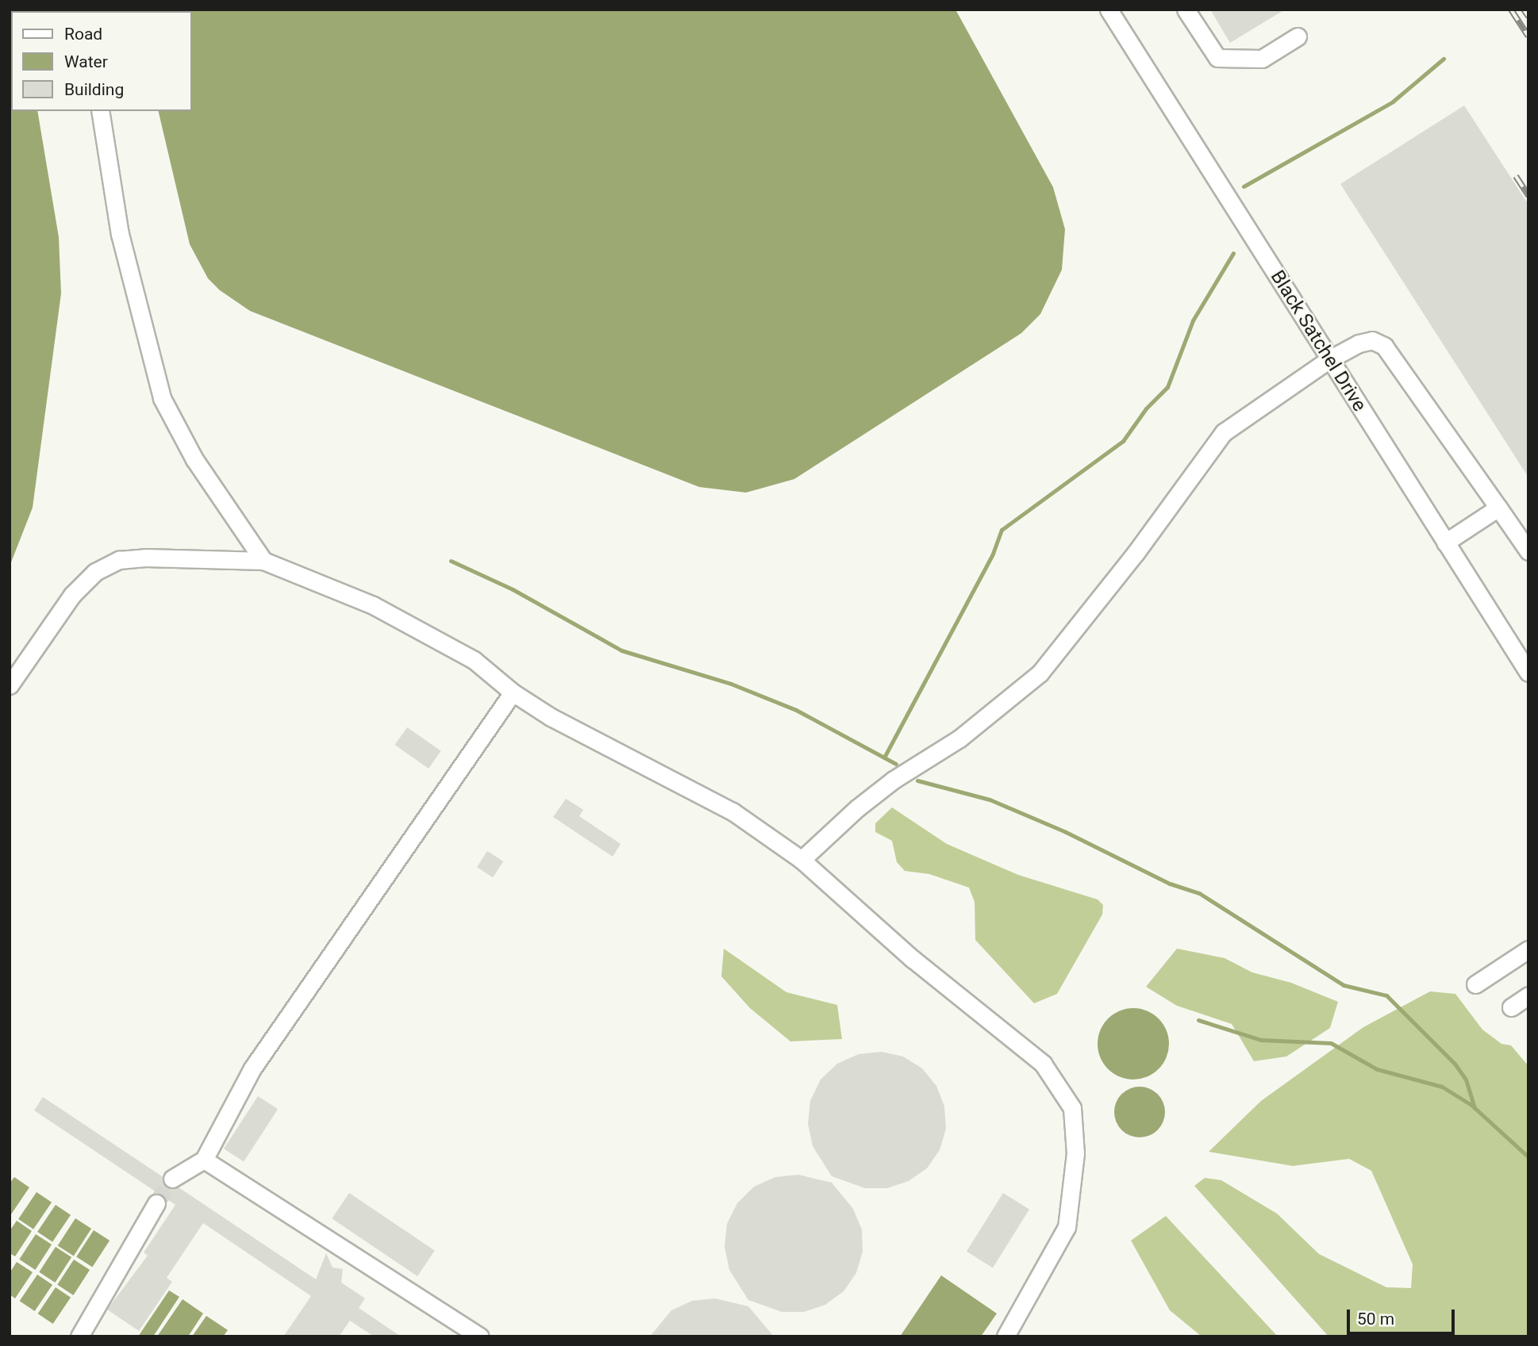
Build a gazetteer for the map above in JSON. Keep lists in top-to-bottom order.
{
  "streets": {
    "street": ["Black Satchel Drive"]
  },
  "legend": ["Road", "Water", "Building"],
  "scale_bar": "50 m"
}
